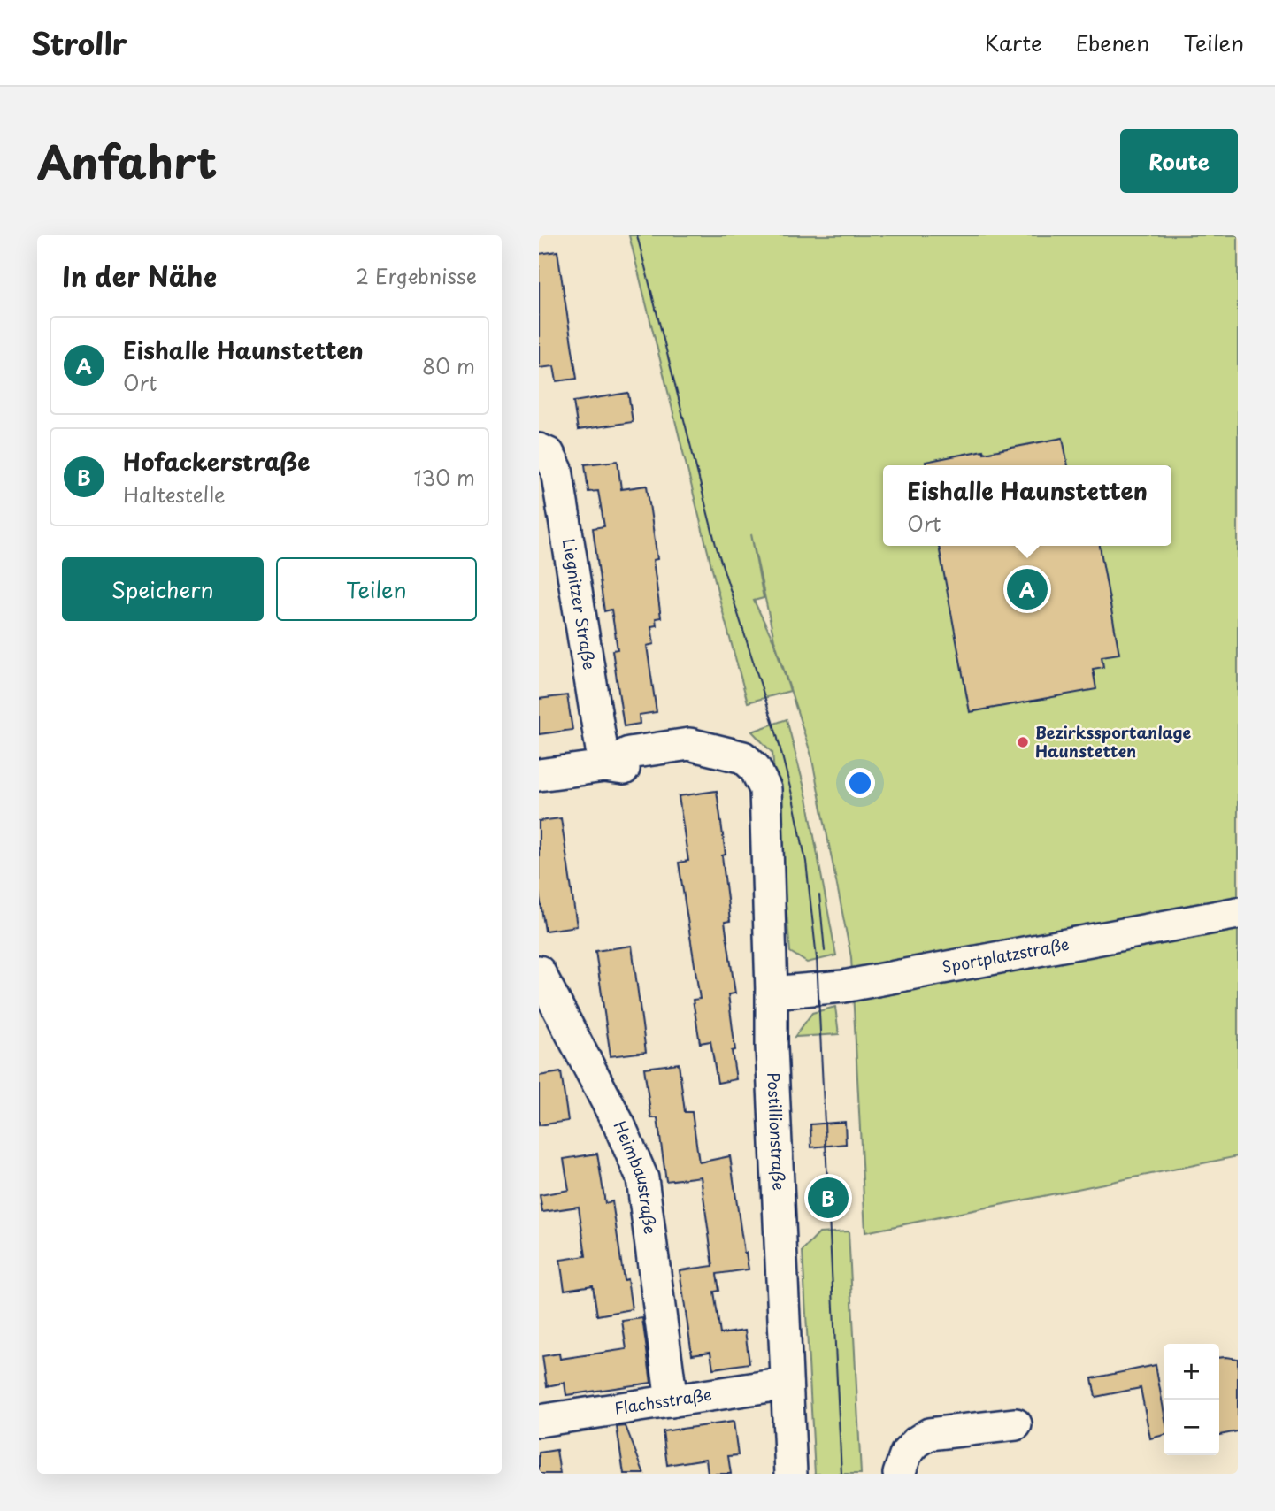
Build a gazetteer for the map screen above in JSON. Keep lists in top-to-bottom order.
{
  "streets": {
    "street": [
      "Liegnitzer Straße",
      "Sportplatzstraße",
      "Postillionstraße",
      "Heimbaustraße",
      "Flachsstraße"
    ]
  },
  "crossings": [
    ["Liegnitzer Straße", "Postillionstraße"],
    ["Sportplatzstraße", "Postillionstraße"],
    ["Postillionstraße", "Flachsstraße"],
    ["Heimbaustraße", "Flachsstraße"]
  ],
  "places": ["Bezirkssportanlage Haunstetten"],
  "page": {
    "header": "Strollr",
    "nav": ["Karte", "Ebenen", "Teilen"],
    "title": "Anfahrt",
    "buttons": [
      "Route",
      ["Speichern", "Teilen"]
    ],
    "heading": ["In der Nähe", "2 Ergebnisse"],
    "list": [
      {
        "mark": "A",
        "name": "Eishalle Haunstetten",
        "note": "Ort",
        "value": "80 m"
      },
      {
        "mark": "B",
        "name": "Hofackerstraße",
        "note": "Haltestelle",
        "value": "130 m"
      }
    ],
    "popup": ["Eishalle Haunstetten", "Ort"],
    "pins": ["A", "B"],
    "map_buttons": ["+", "−"]
  }
}
